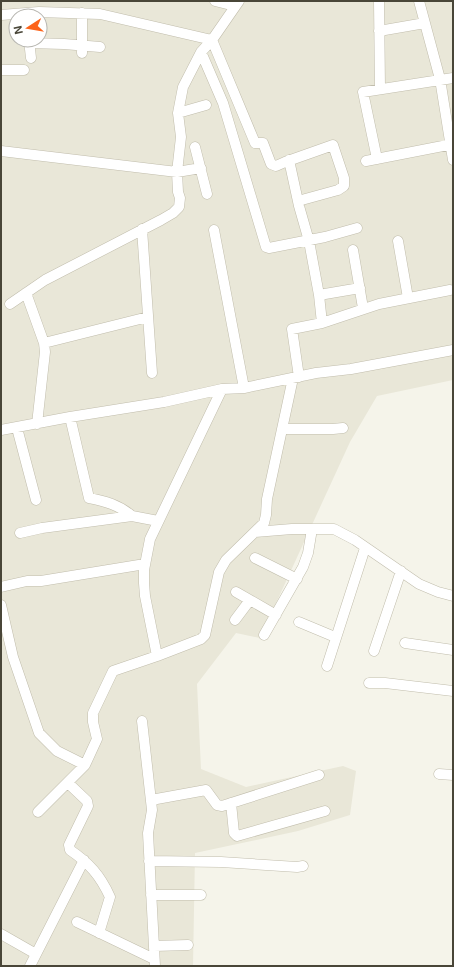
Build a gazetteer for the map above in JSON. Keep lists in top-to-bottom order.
{
  "north": "left"
}
